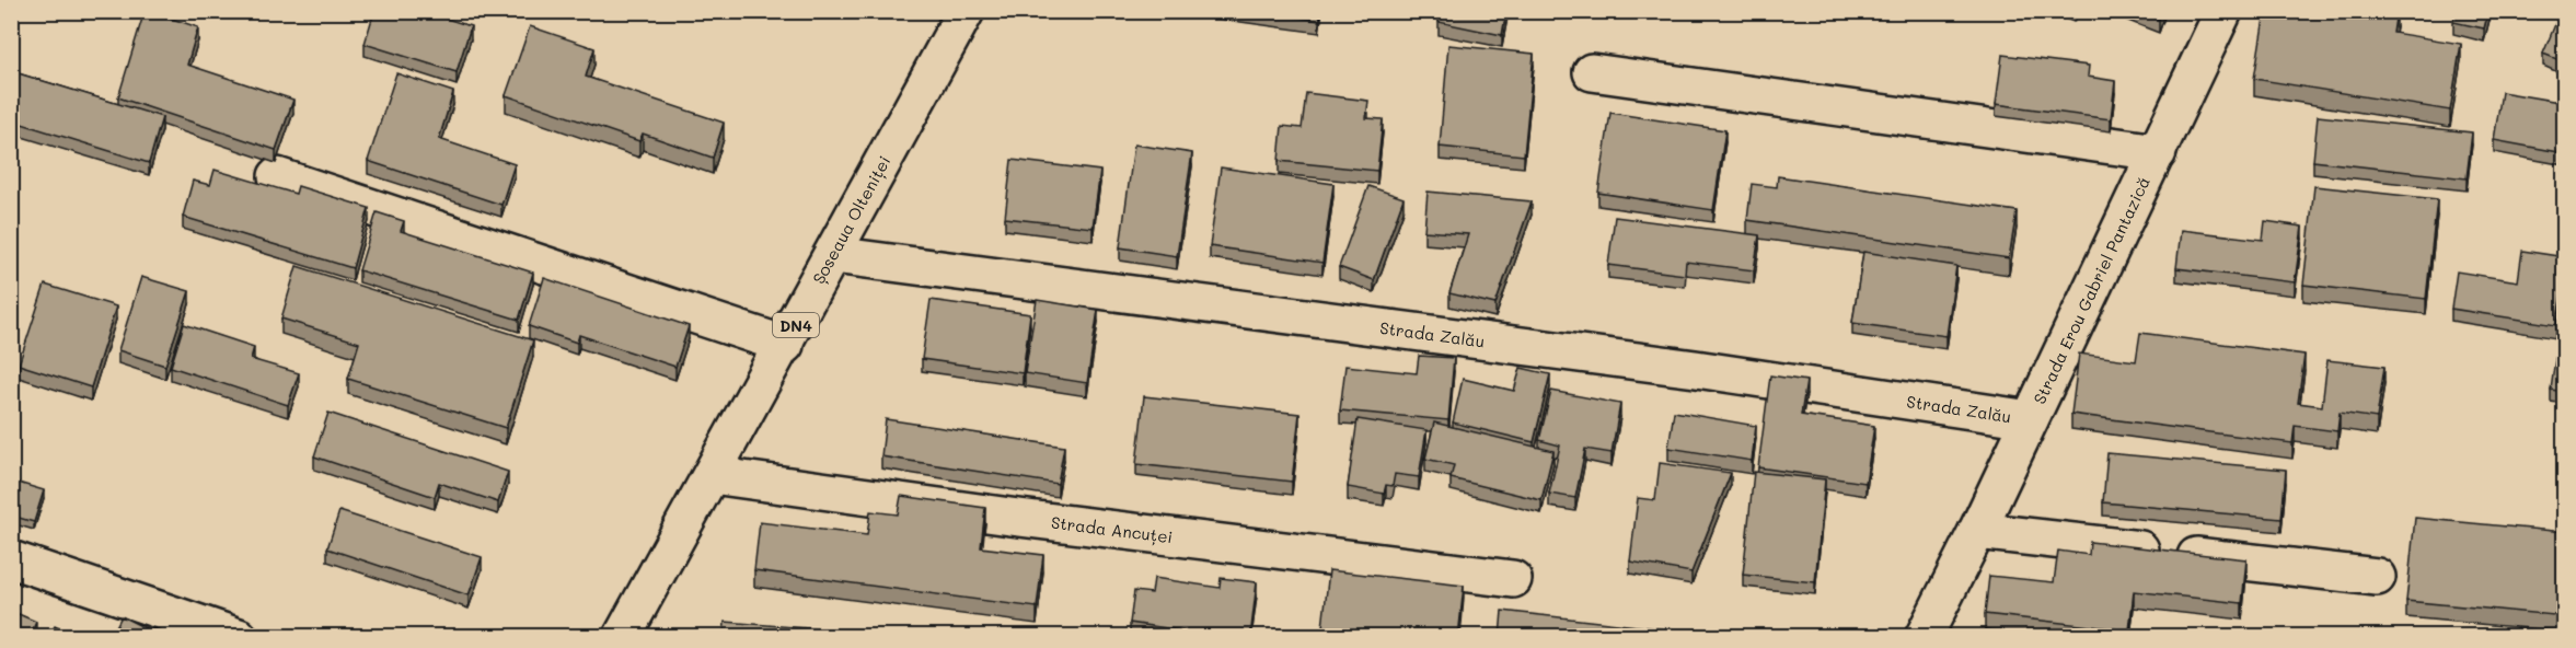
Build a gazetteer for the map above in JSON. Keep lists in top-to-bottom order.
{
  "streets": {
    "street": [
      "Șoseaua Olteniței",
      "Strada Erou Gabriel Pantazică",
      "DN4",
      "Strada Zalău",
      "Strada Ancuței"
    ]
  },
  "crossings": [
    ["Șoseaua Olteniței", "Strada Zalău"],
    ["Șoseaua Olteniței", "Strada Ancuței"],
    ["Strada Erou Gabriel Pantazică", "Strada Zalău"]
  ]
}
